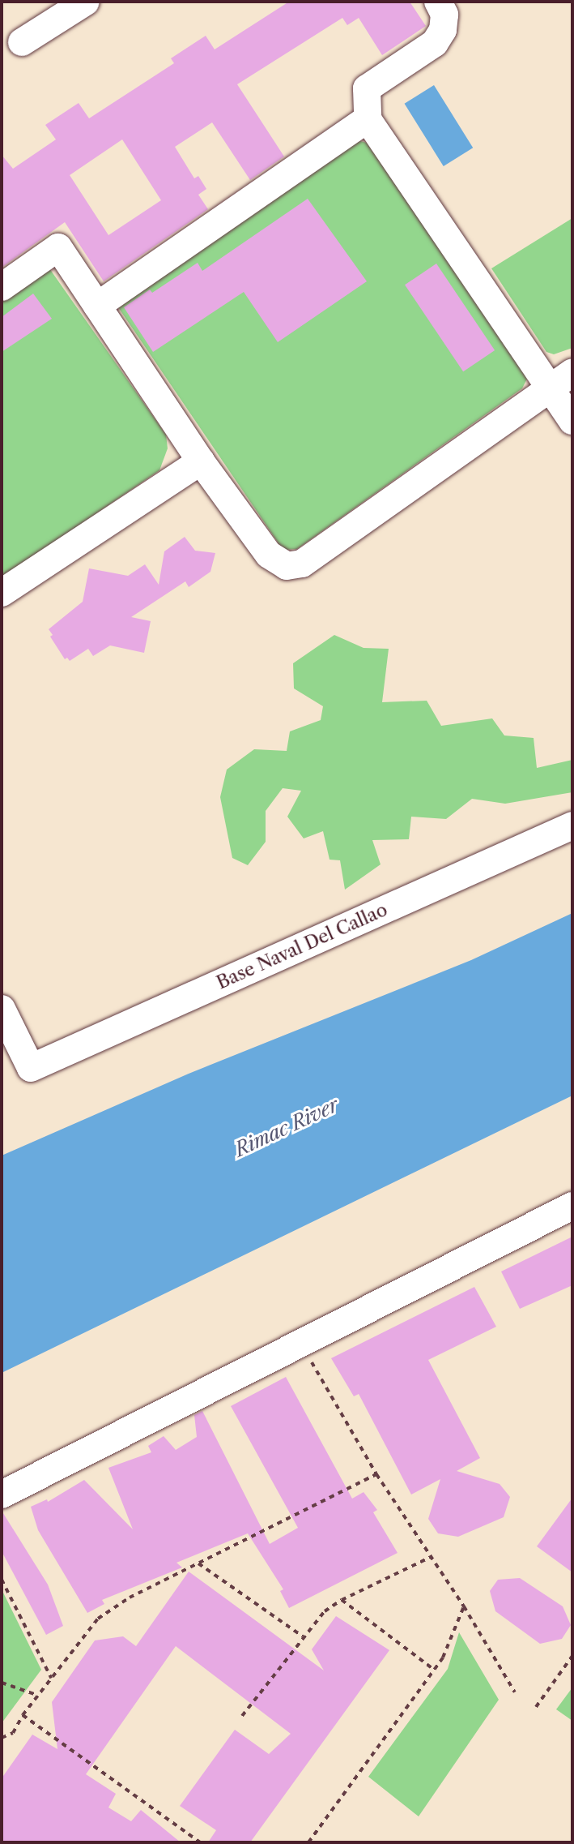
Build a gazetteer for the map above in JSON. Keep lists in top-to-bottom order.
{
  "streets": {
    "lane": ["Base Naval Del Callao"]
  },
  "water": ["Rimac River"]
}
